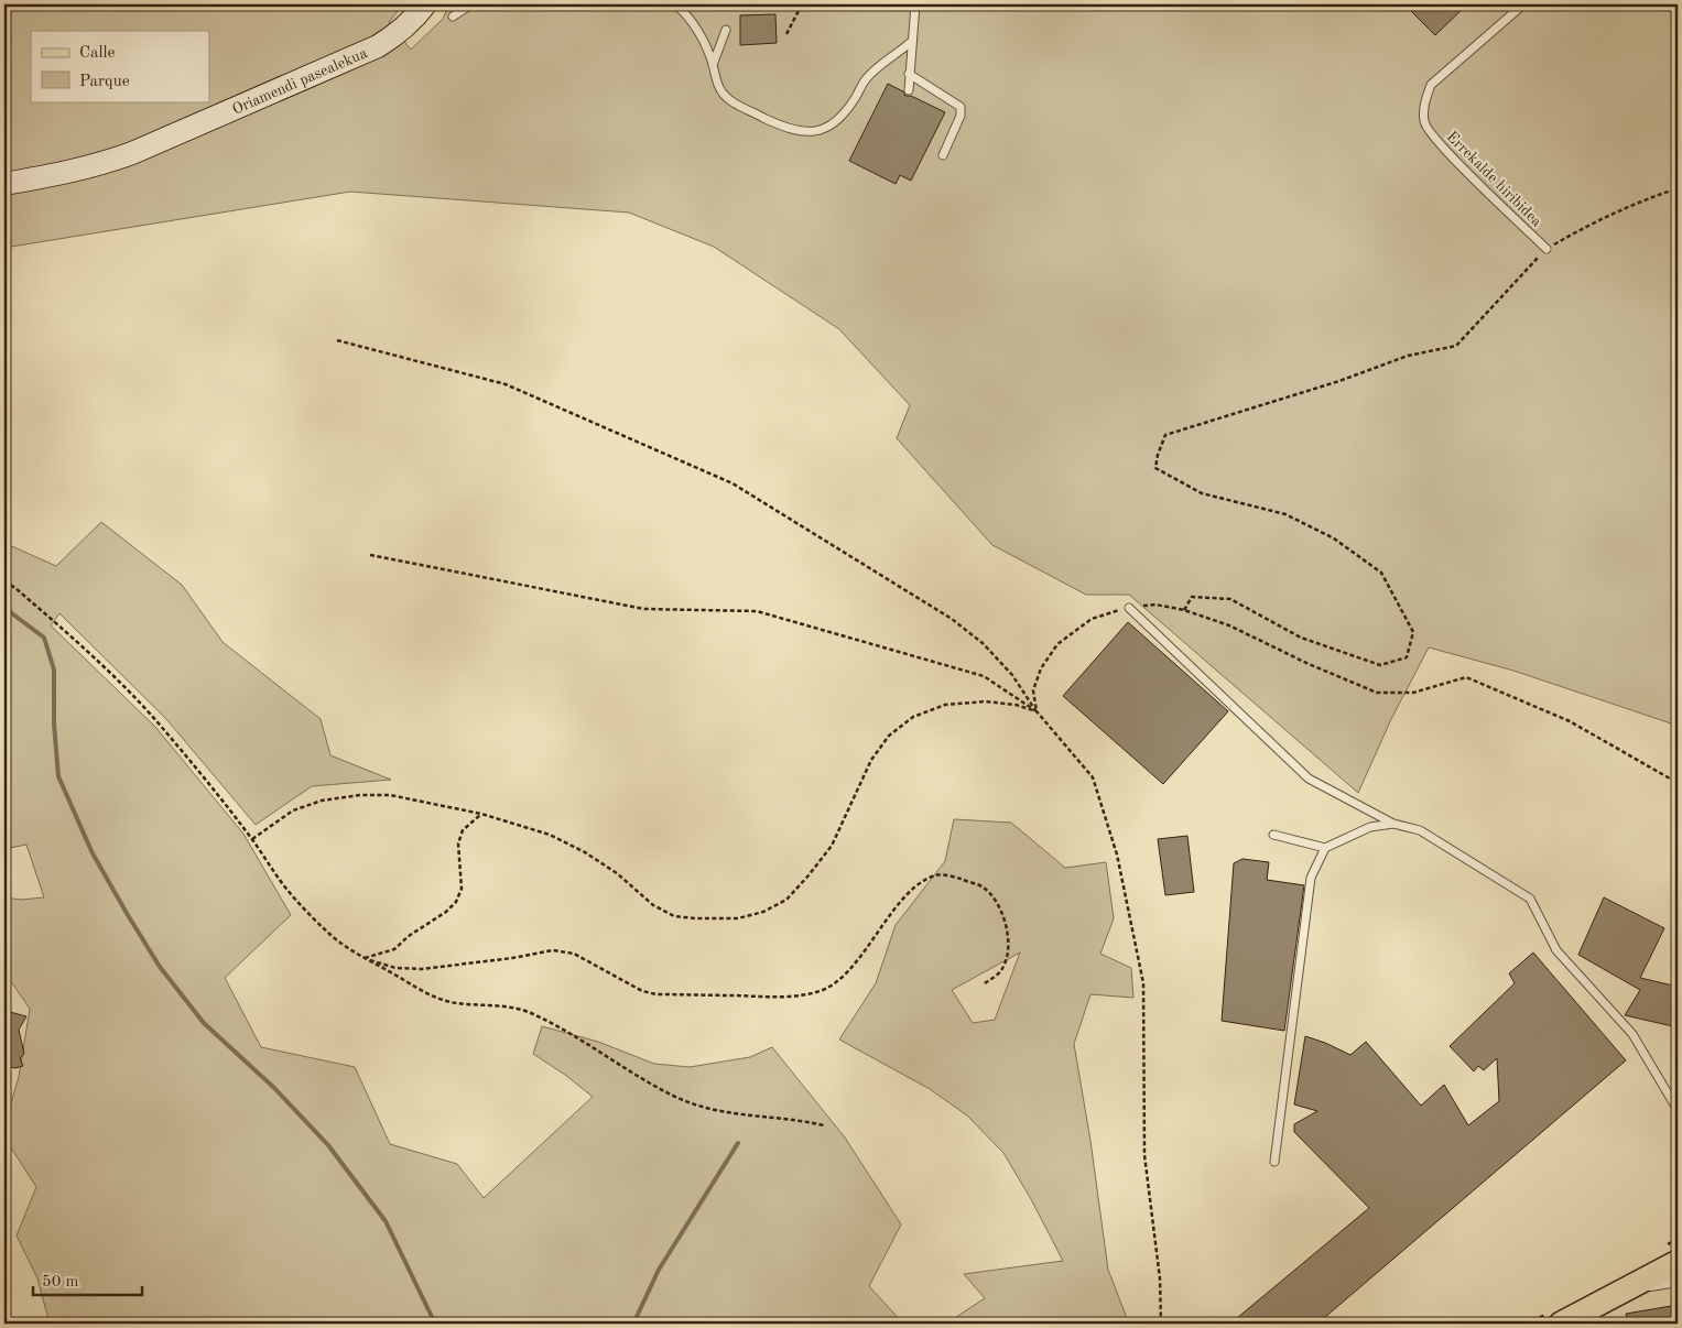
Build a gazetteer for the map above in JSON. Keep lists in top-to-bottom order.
{
  "streets": {
    "main road": ["Oriamendi pasealekua"],
    "lane": ["Errekalde hiribidea"]
  },
  "legend": ["Calle", "Parque"],
  "scale_bar": "50 m"
}
